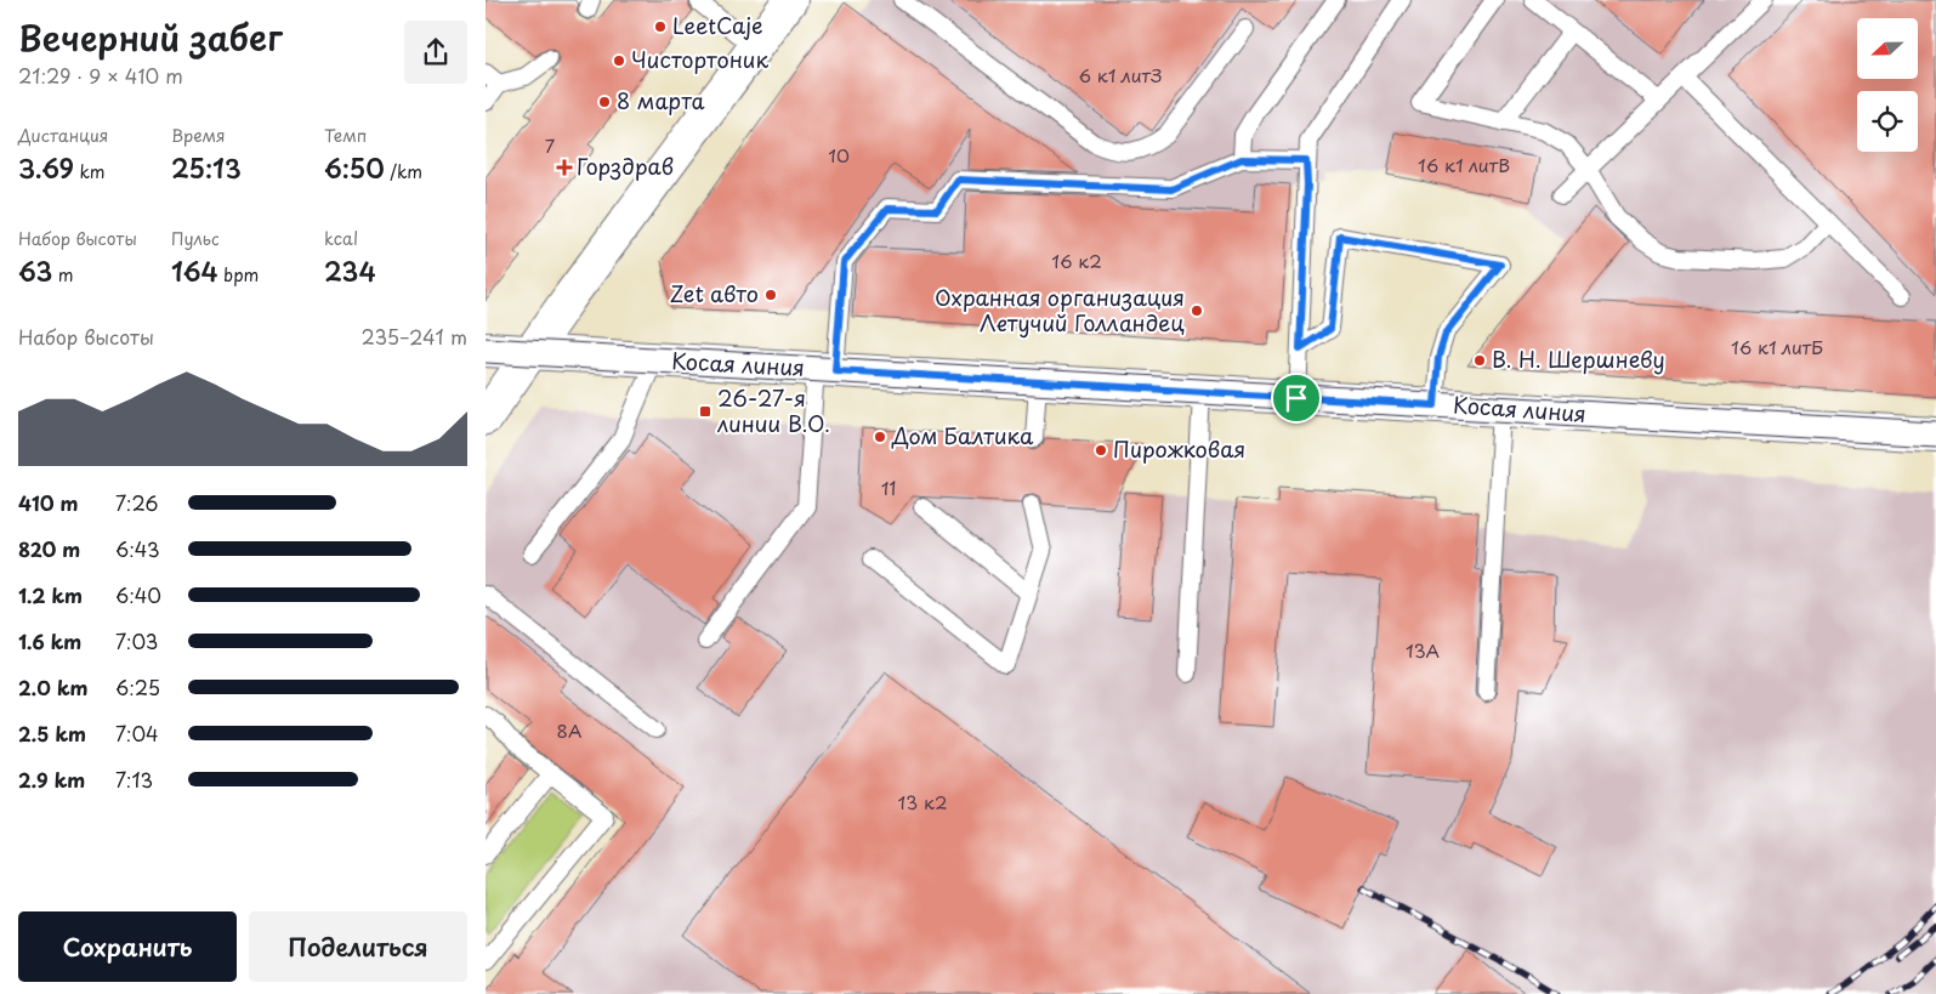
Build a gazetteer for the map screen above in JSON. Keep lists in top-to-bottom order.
{
  "streets": {
    "street": ["Косая линия"]
  },
  "places": {
    "other": [
      "LeetCaje",
      "Чистортоник",
      "8 марта",
      "Zet авто",
      "Охранная организация Летучий Голландец",
      "В. Н. Шершневу",
      "Дом Балтика",
      "Пирожковая"
    ],
    "health": ["Горздрав"],
    "transit": ["26-27-я линии В.О."]
  },
  "house_numbers": [
    "6 к1 литЗ",
    "7",
    "10",
    "16 к1 литВ",
    "16 к2",
    "16 к1 литБ",
    "11",
    "13А",
    "8А",
    "13 к2"
  ],
  "north": "left",
  "page": {
    "heading": ["Вечерний забег", "21:29 · 9 × 410 m"],
    "stats": [
      ["Дистанция", "3.69 km"],
      ["Время", "25:13"],
      ["Темп", "6:50 /km"],
      ["Набор высоты", "63 m"],
      ["Пульс", "164 bpm"],
      ["kcal", "234"]
    ],
    "chart": ["Набор высоты", "235–241 m"],
    "list": [
      {
        "name": "410 m",
        "note": "7:26"
      },
      {
        "name": "820 m",
        "note": "6:43"
      },
      {
        "name": "1.2 km",
        "note": "6:40"
      },
      {
        "name": "1.6 km",
        "note": "7:03"
      },
      {
        "name": "2.0 km",
        "note": "6:25"
      },
      {
        "name": "2.5 km",
        "note": "7:04"
      },
      {
        "name": "2.9 km",
        "note": "7:13"
      }
    ],
    "buttons": ["Сохранить", "Поделиться"]
  }
}
